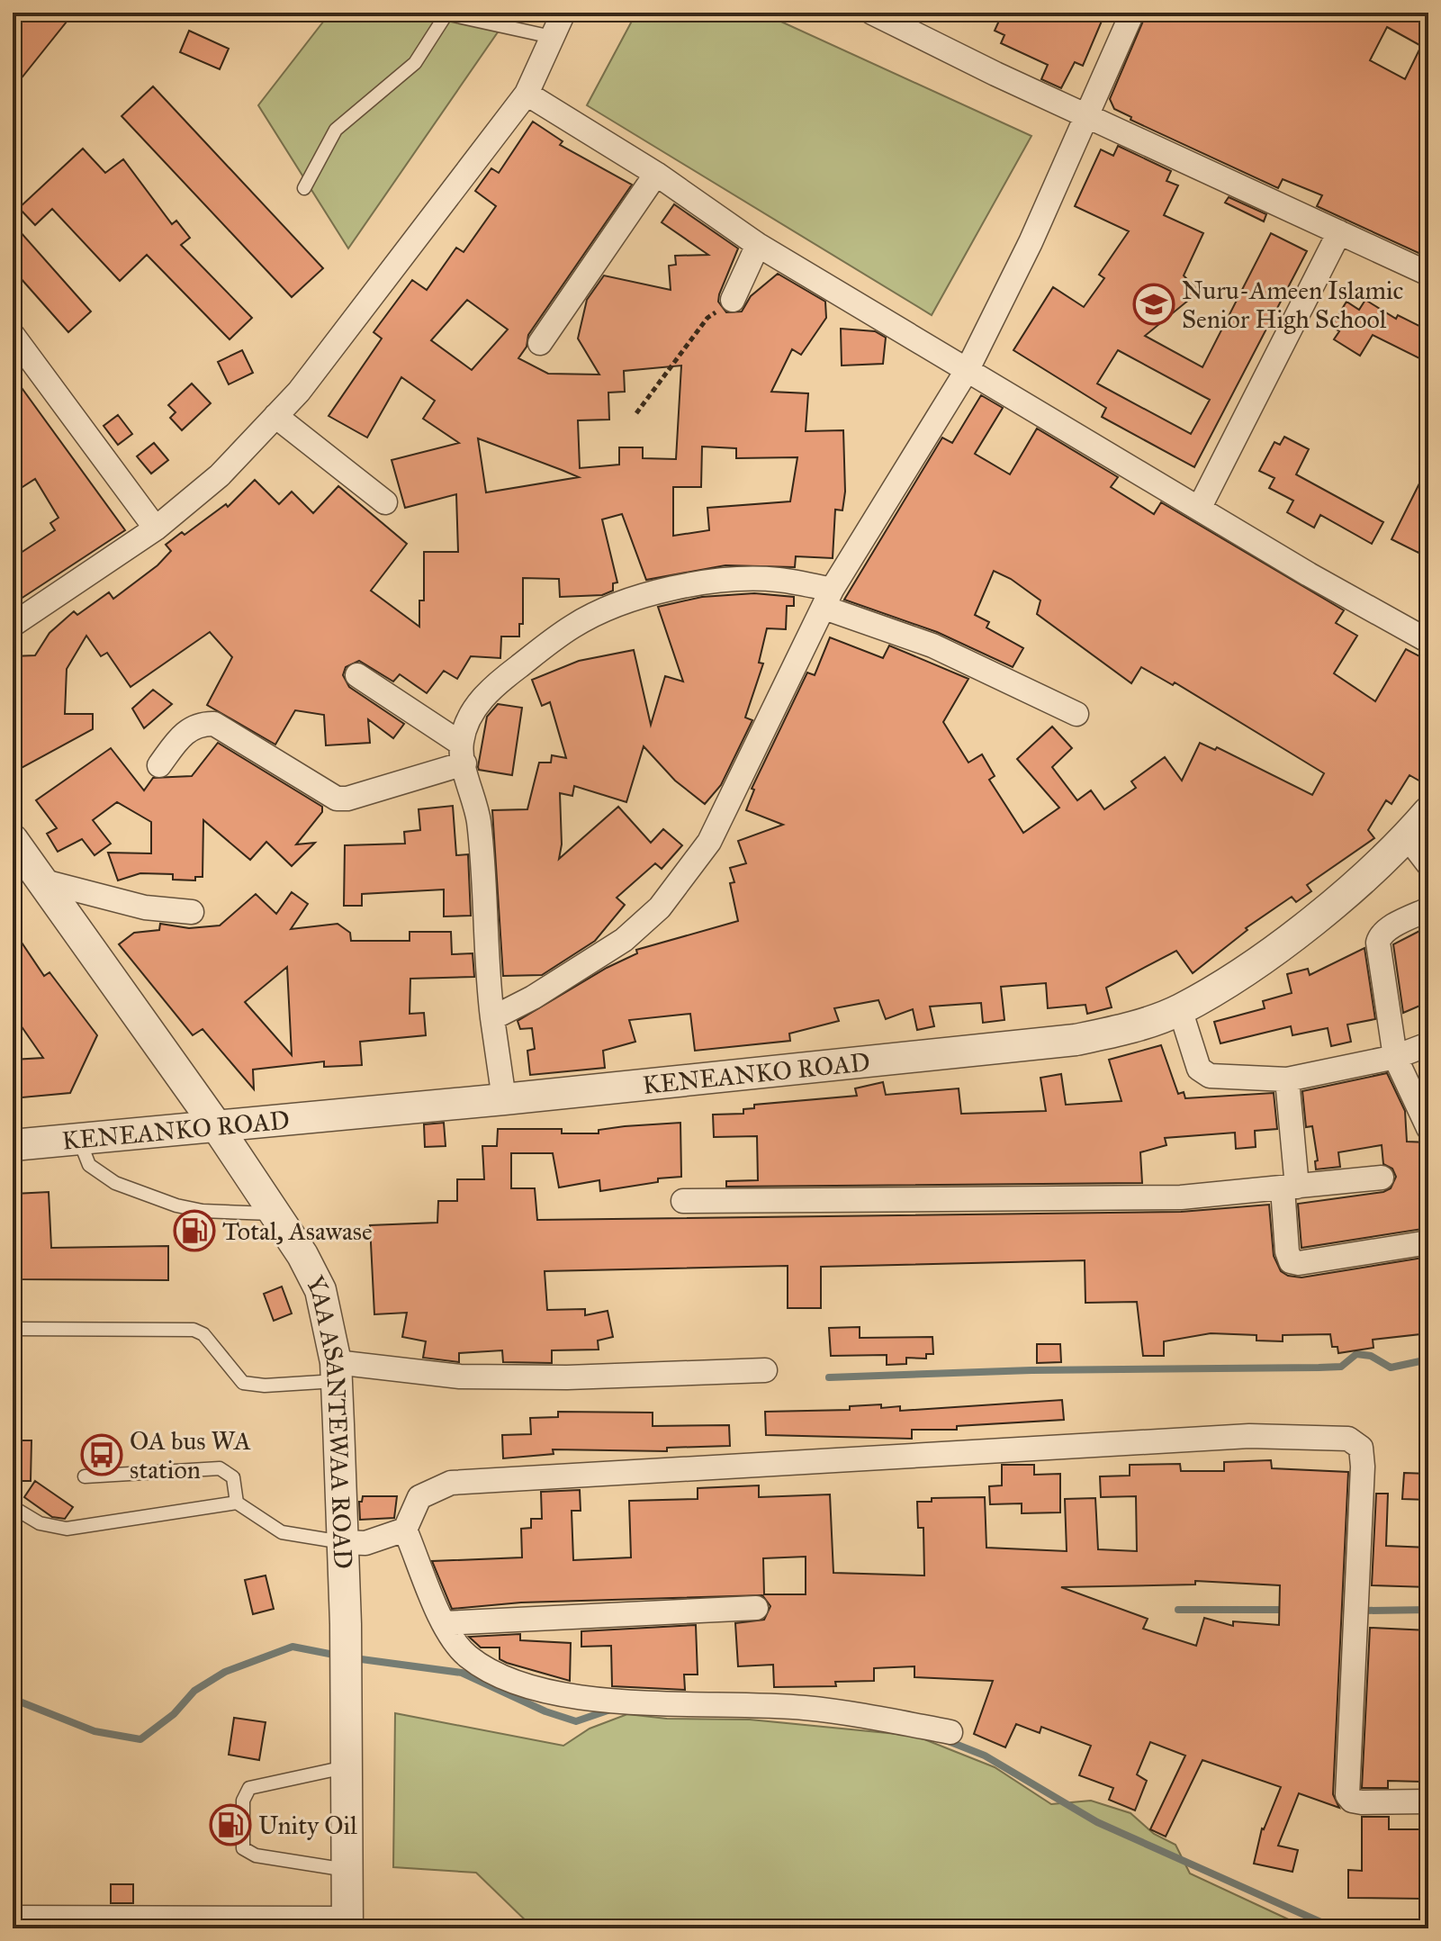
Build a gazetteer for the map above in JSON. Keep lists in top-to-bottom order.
{
  "streets": {
    "street": ["KENEANKO ROAD", "YAA ASANTEWAA ROAD"]
  },
  "crossings": [
    ["KENEANKO ROAD", "YAA ASANTEWAA ROAD"]
  ],
  "places": {
    "school or university": ["Nuru-Ameen Islamic Senior High School"],
    "fuel station": ["Total, Asawase", "Unity Oil"],
    "bus stop": ["OA bus WA station"]
  }
}
